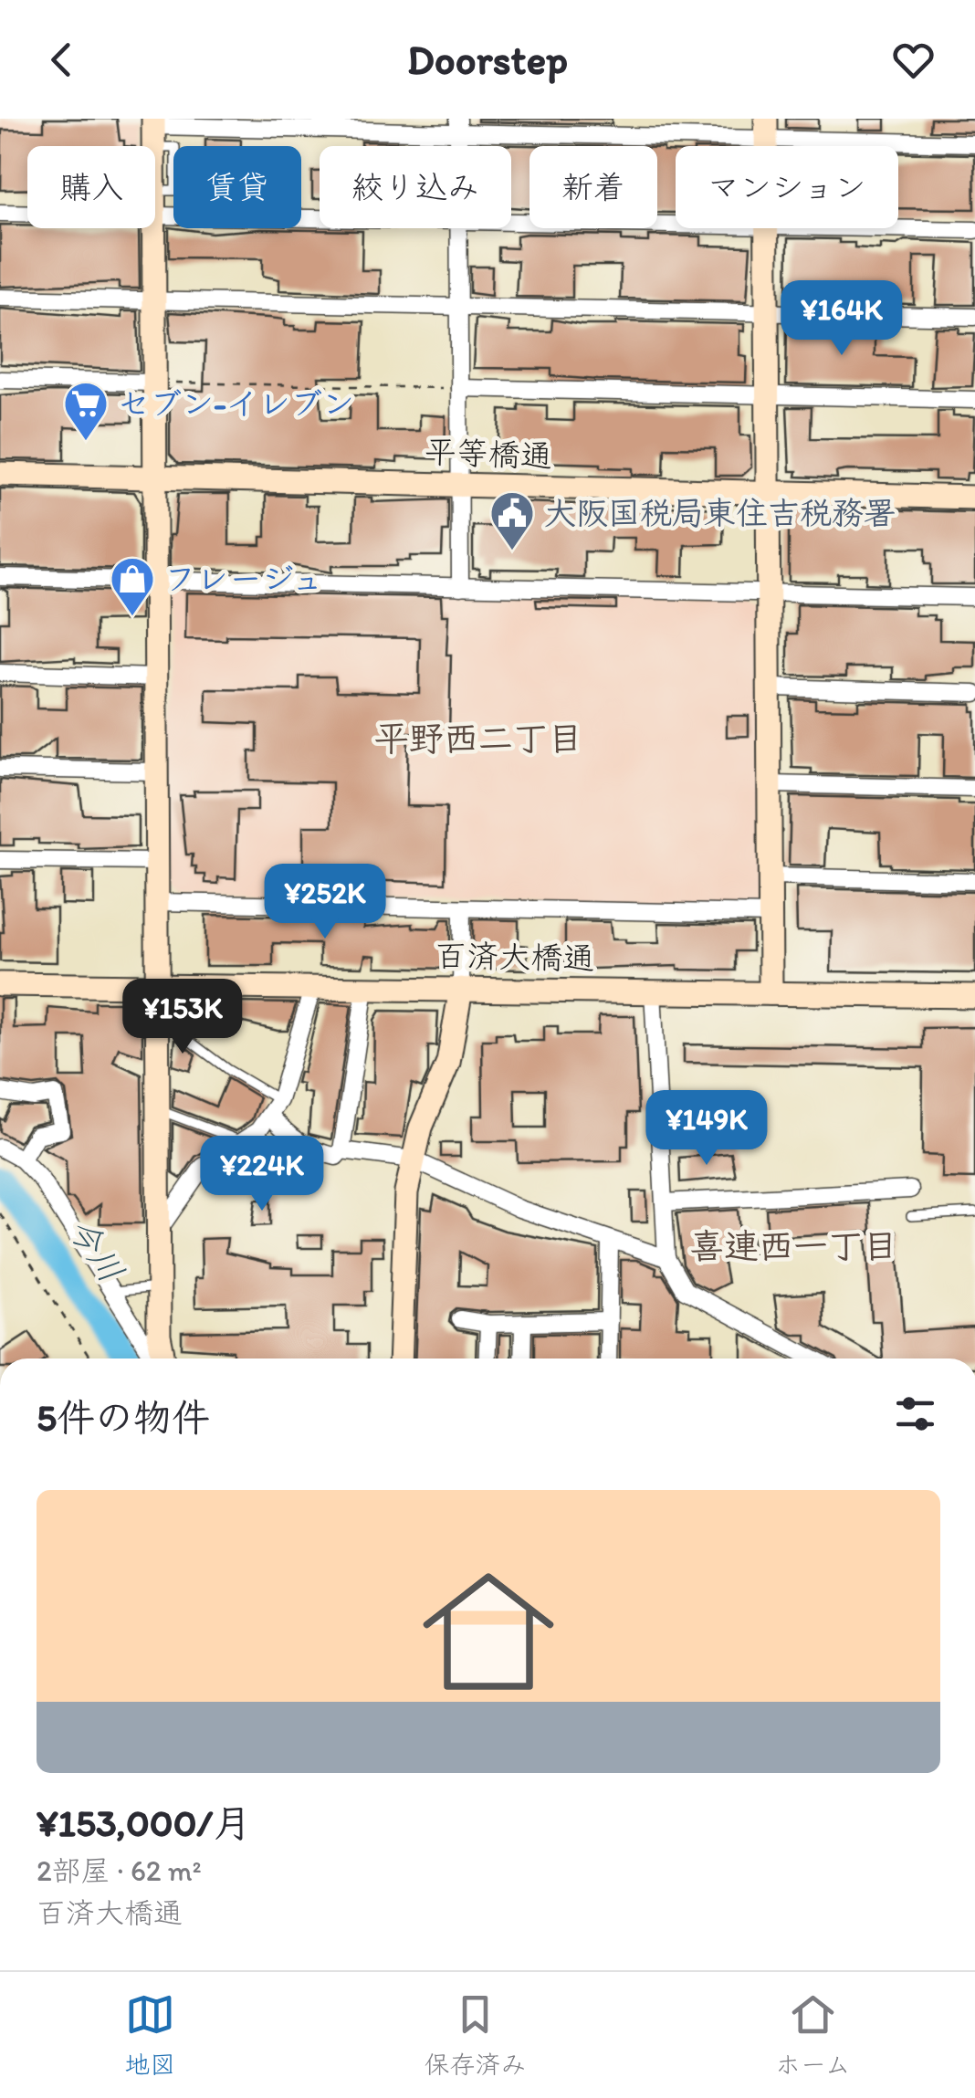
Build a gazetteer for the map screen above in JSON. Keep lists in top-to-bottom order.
{
  "streets": {
    "street": ["平等橋通", "百済大橋通"]
  },
  "districts": ["平野西二丁目", "喜連西一丁目"],
  "water": ["今川"],
  "places": {
    "supermarket": ["セブン-イレブン"],
    "public building": ["大阪国税局東住吉税務署"],
    "shop": ["フレージュ"]
  },
  "page": {
    "header": "Doorstep",
    "chip": [
      "購入",
      "賃貸",
      "絞り込み",
      "新着",
      "マンション"
    ],
    "price": [
      "¥164K",
      "¥252K",
      "¥153K",
      "¥149K",
      "¥224K"
    ],
    "heading": "5件の物件",
    "list": [
      {
        "name": "¥153,000/月",
        "note": "2部屋 · 62 m² · 百済大橋通"
      }
    ],
    "tabs": ["地図", "保存済み", "ホーム"]
  }
}
